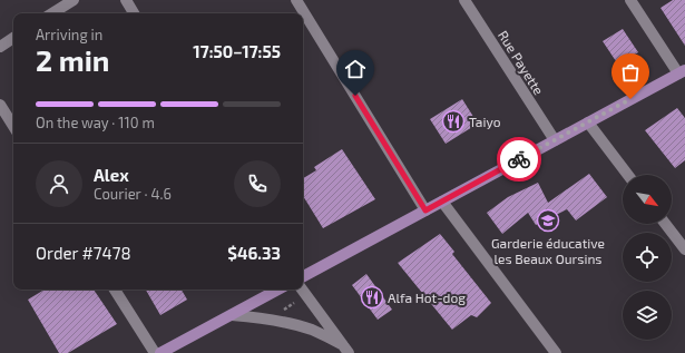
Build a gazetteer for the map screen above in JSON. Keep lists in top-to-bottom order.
{
  "streets": {
    "street": ["Rue Payette"]
  },
  "places": {
    "restaurant": ["Taiyo", "Alfa Hot-dog"],
    "school or university": ["Garderie éducative les Beaux Oursins"]
  },
  "north": "bottom right",
  "page": {
    "heading": ["2 min", "Arriving in", "17:50–17:55"],
    "panel": [
      "Alex",
      "Courier · 4.6",
      "Order #7478",
      "$46.33"
    ],
    "bar": "On the way · 110 m"
  }
}
